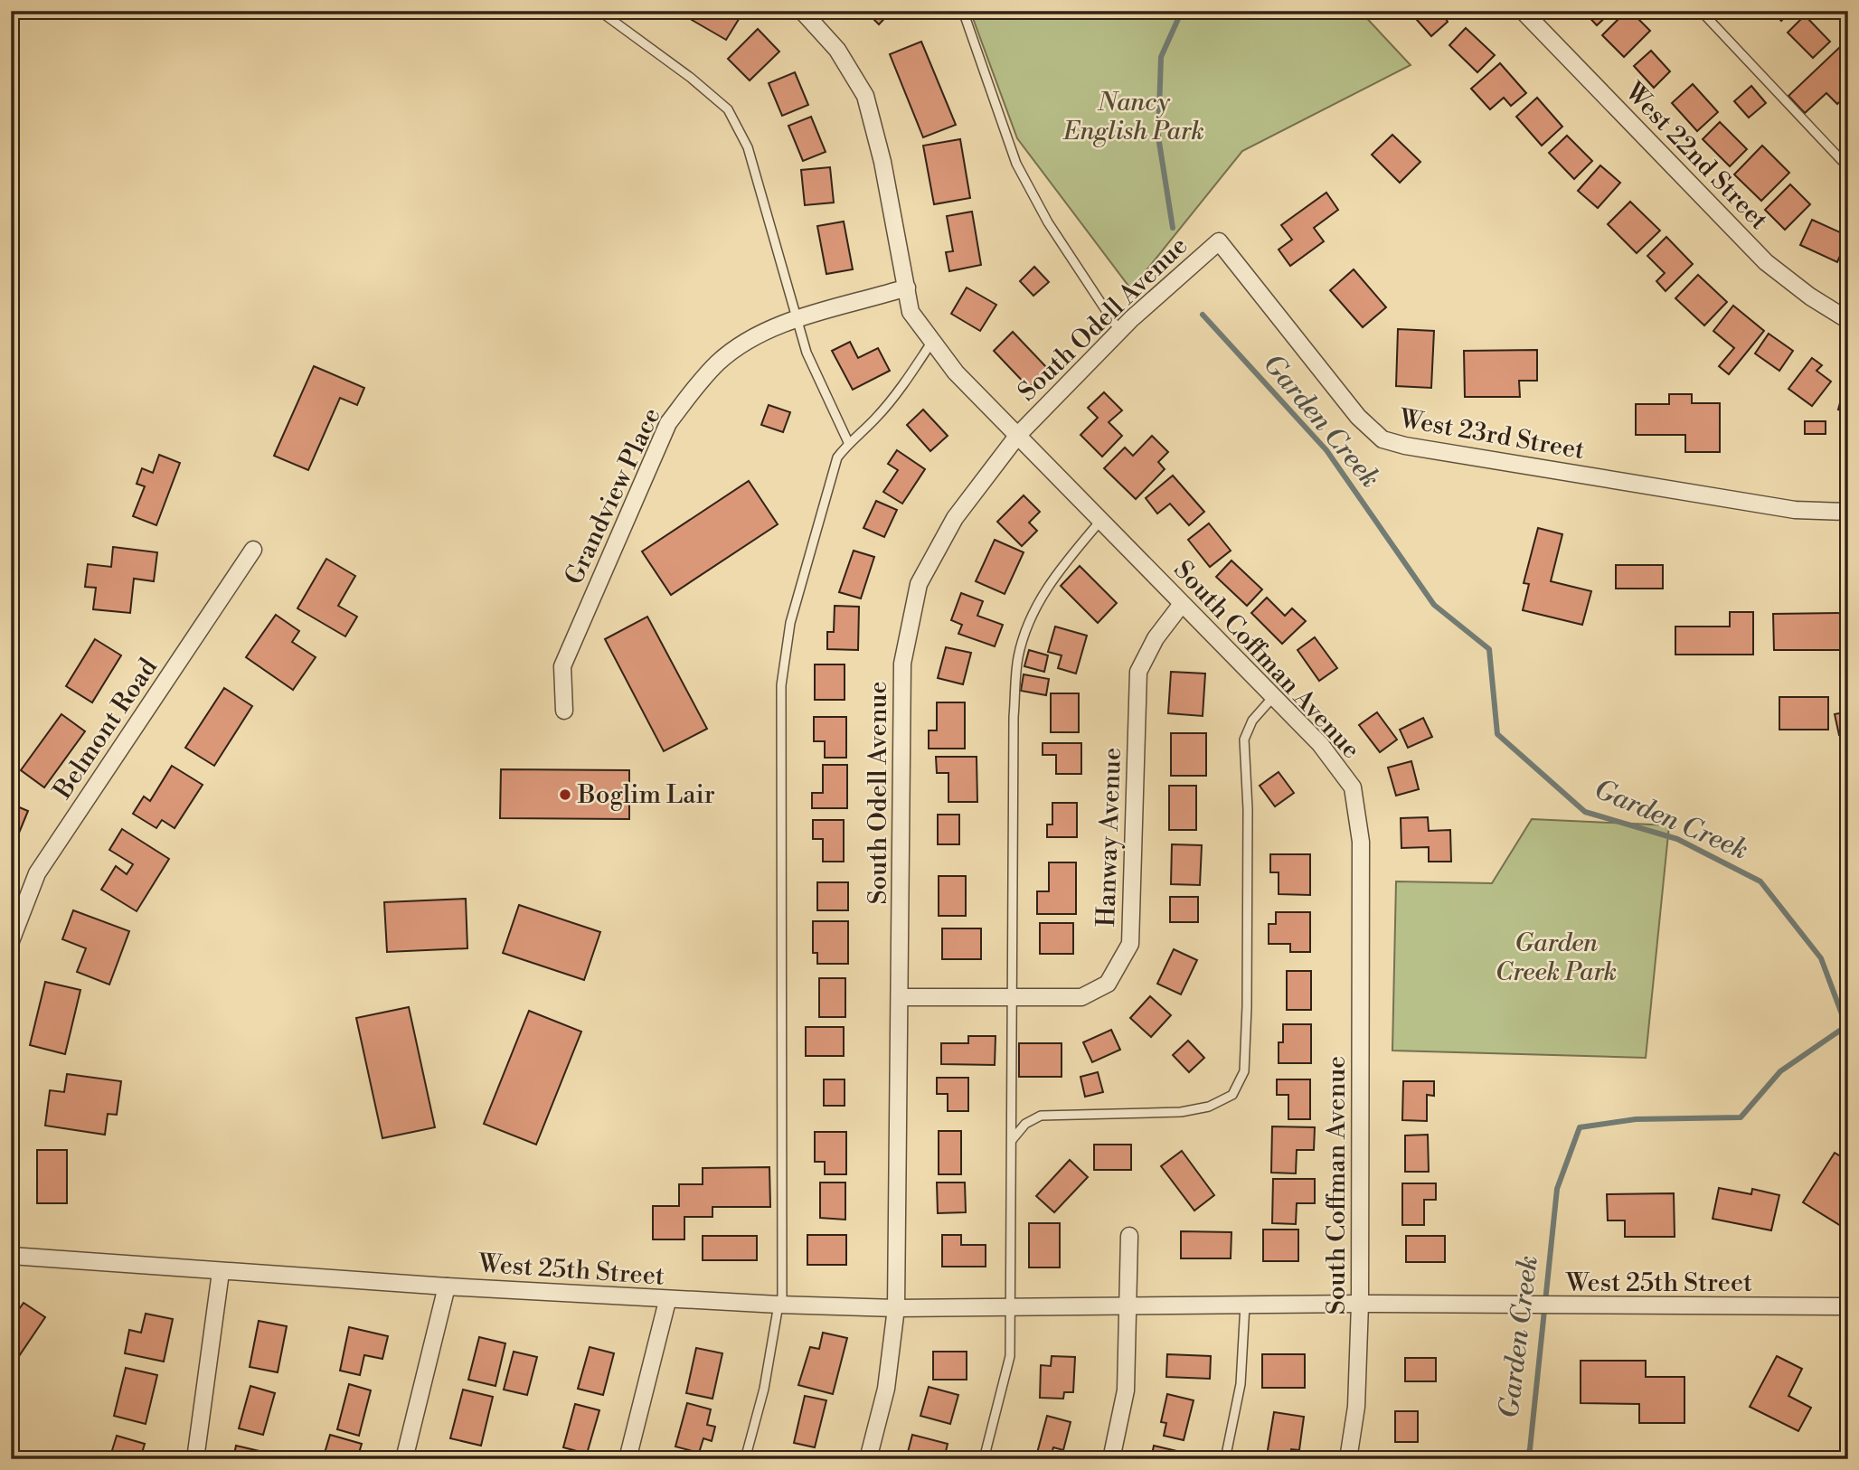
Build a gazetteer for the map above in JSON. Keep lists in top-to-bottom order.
{
  "streets": {
    "street": [
      "West 22nd Street",
      "South Odell Avenue",
      "West 23rd Street",
      "Grandview Place",
      "South Coffman Avenue",
      "Belmont Road",
      "Hanway Avenue",
      "West 25th Street"
    ]
  },
  "crossings": [
    ["South Odell Avenue", "West 23rd Street"],
    ["South Odell Avenue", "South Coffman Avenue"],
    ["South Odell Avenue", "Hanway Avenue"],
    ["South Odell Avenue", "West 25th Street"],
    ["Grandview Place", "South Coffman Avenue"],
    ["South Coffman Avenue", "Hanway Avenue"],
    ["South Coffman Avenue", "West 25th Street"]
  ],
  "water": ["Garden Creek"],
  "parks": ["Nancy English Park", "Garden Creek Park"],
  "places": ["Boglim Lair"]
}
